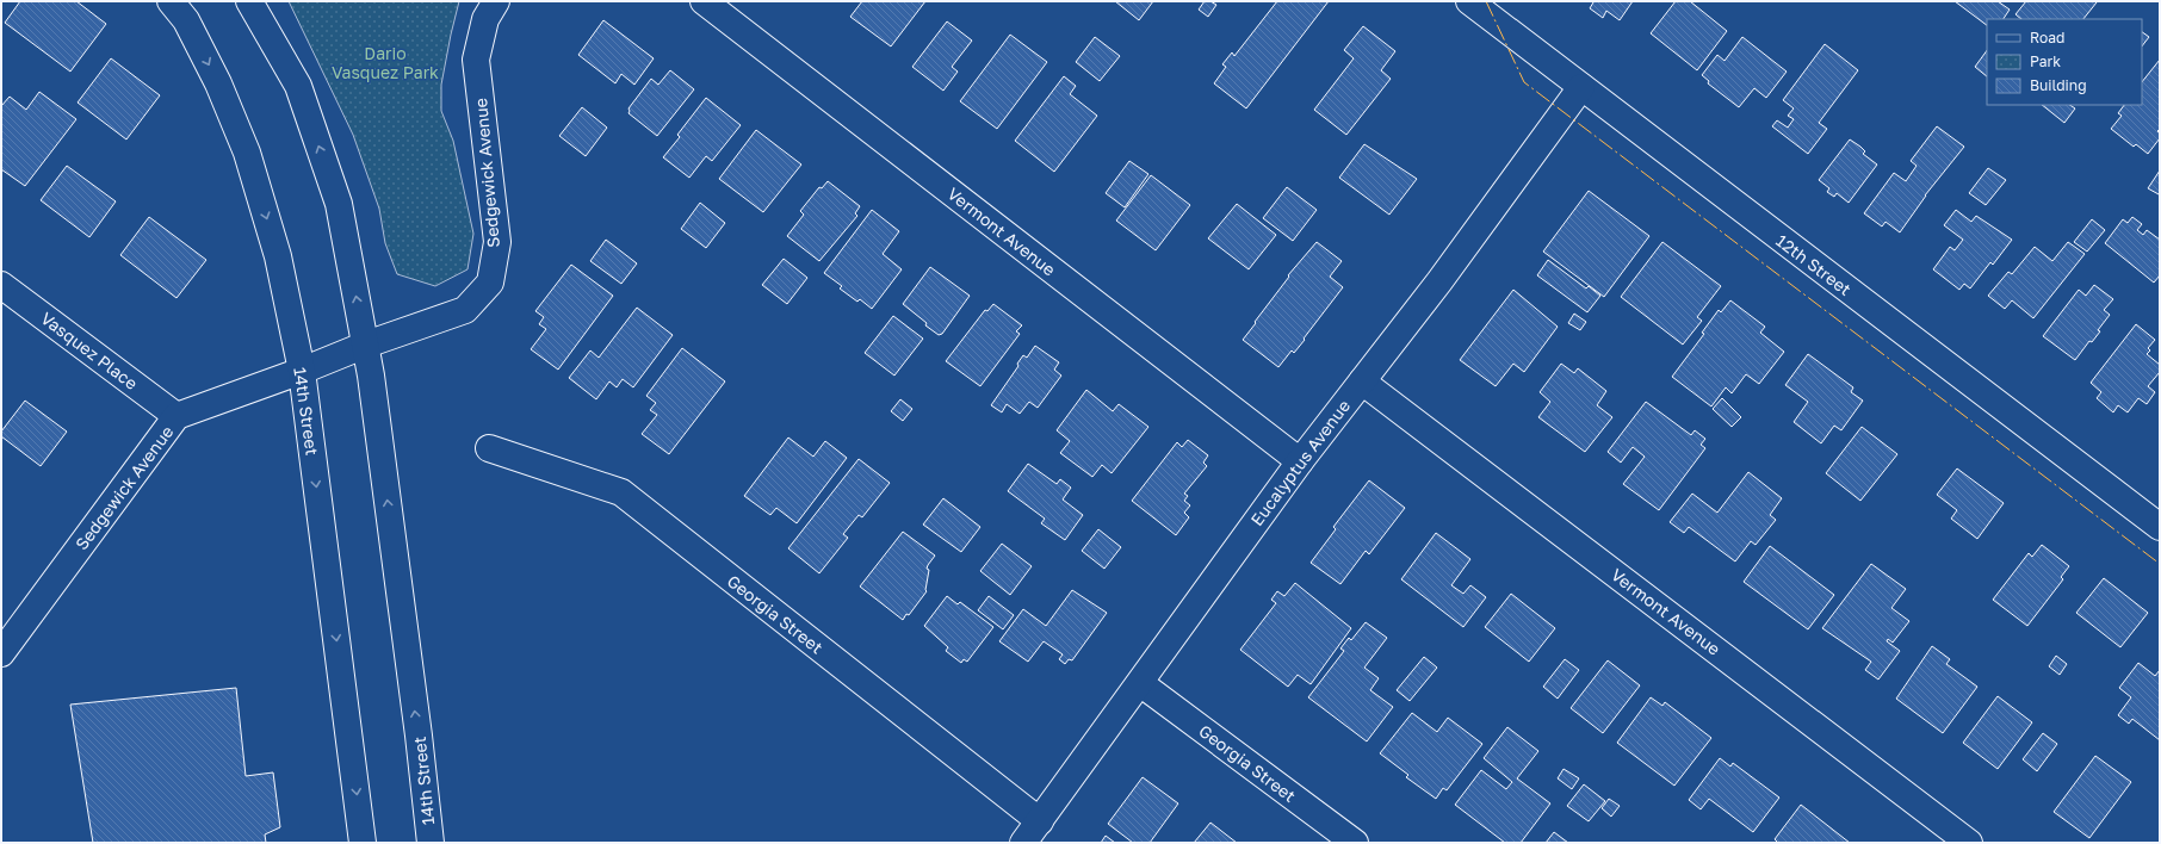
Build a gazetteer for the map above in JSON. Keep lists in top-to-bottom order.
{
  "streets": {
    "street": [
      "Sedgewick Avenue",
      "Vermont Avenue",
      "12th Street",
      "Vasquez Place",
      "14th Street",
      "Eucalyptus Avenue",
      "Georgia Street"
    ]
  },
  "crossings": [
    ["Sedgewick Avenue", "Vasquez Place"],
    ["Sedgewick Avenue", "14th Street"],
    ["Vermont Avenue", "Eucalyptus Avenue"],
    ["12th Street", "Eucalyptus Avenue"],
    ["Eucalyptus Avenue", "Georgia Street"]
  ],
  "parks": ["Dario Vasquez Park"],
  "legend": ["Road", "Park", "Building"]
}
